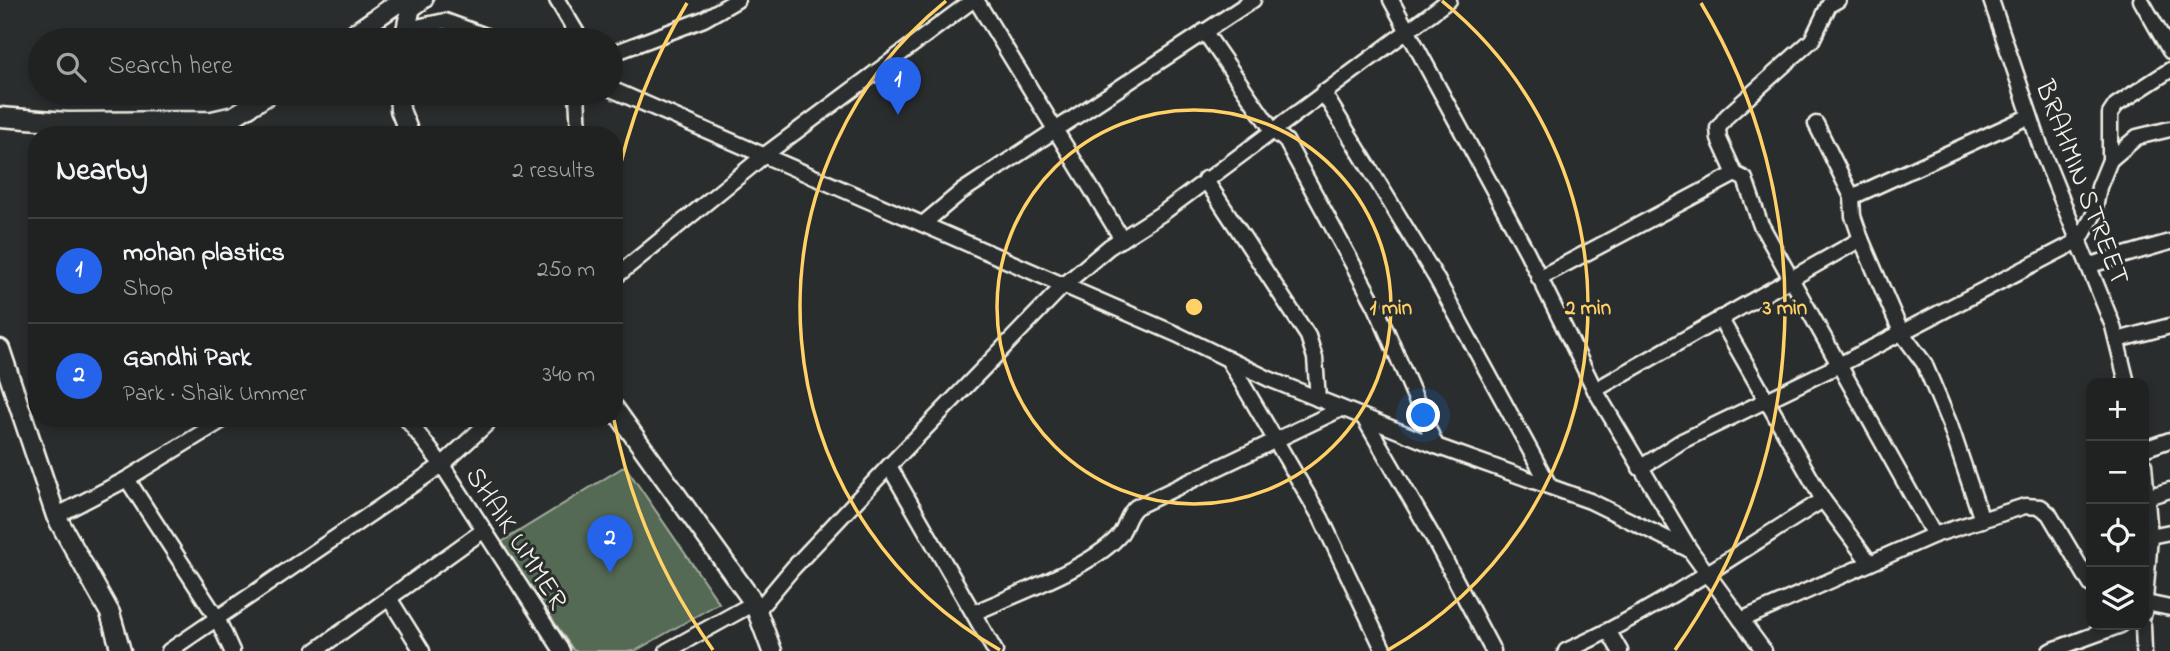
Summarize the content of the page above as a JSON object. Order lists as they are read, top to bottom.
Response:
{
  "streets": {
    "street": ["BRAHMIN STREET", "SHAIK UMMER"]
  },
  "page": {
    "search": "Search here",
    "pins": ["1", "2"],
    "heading": ["Nearby", "2 results"],
    "list": [
      {
        "mark": "1",
        "name": "mohan plastics",
        "note": "Shop",
        "value": "250 m"
      },
      {
        "mark": "2",
        "name": "Gandhi Park",
        "note": "Park · Shaik Ummer",
        "value": "340 m"
      }
    ],
    "map_buttons": ["+", "−"]
  },
  "rings": ["1 min", "2 min", "3 min"]
}
